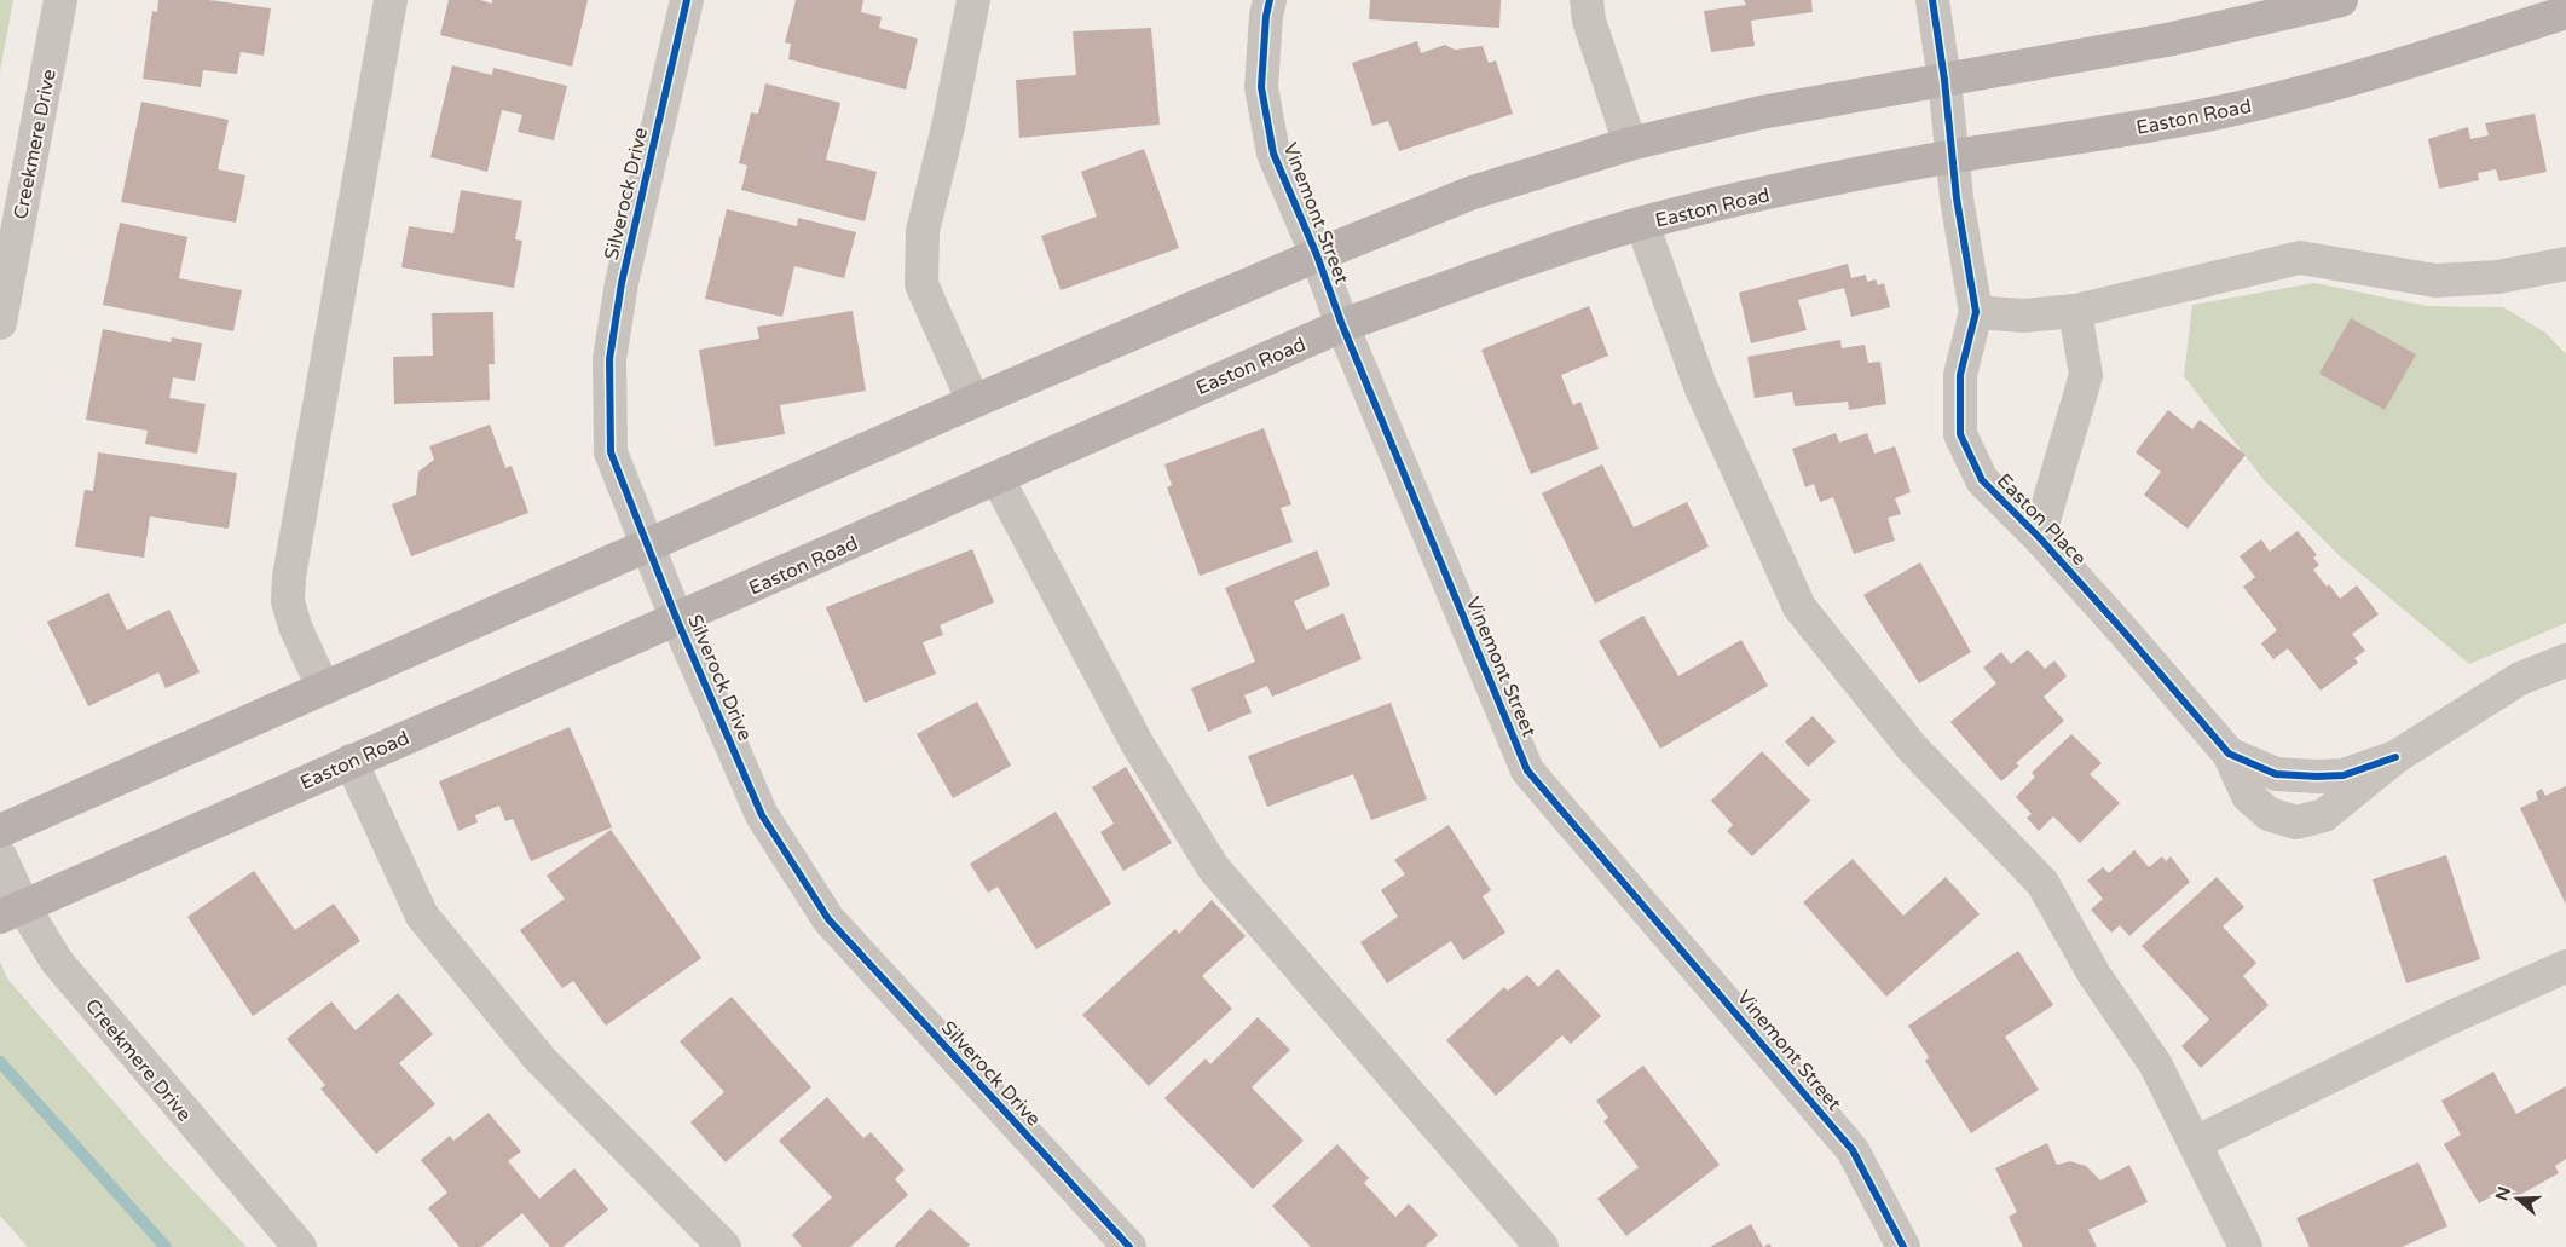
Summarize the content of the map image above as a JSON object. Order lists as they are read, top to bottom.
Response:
{
  "streets": {
    "main road": ["Easton Road"],
    "street": [
      "Creekmere Drive",
      "Silverock Drive",
      "Vinemont Street",
      "Easton Place"
    ]
  },
  "crossings": [
    ["Easton Road", "Creekmere Drive"],
    ["Easton Road", "Silverock Drive"],
    ["Easton Road", "Vinemont Street"],
    ["Easton Road", "Easton Place"]
  ],
  "north": "left"
}
